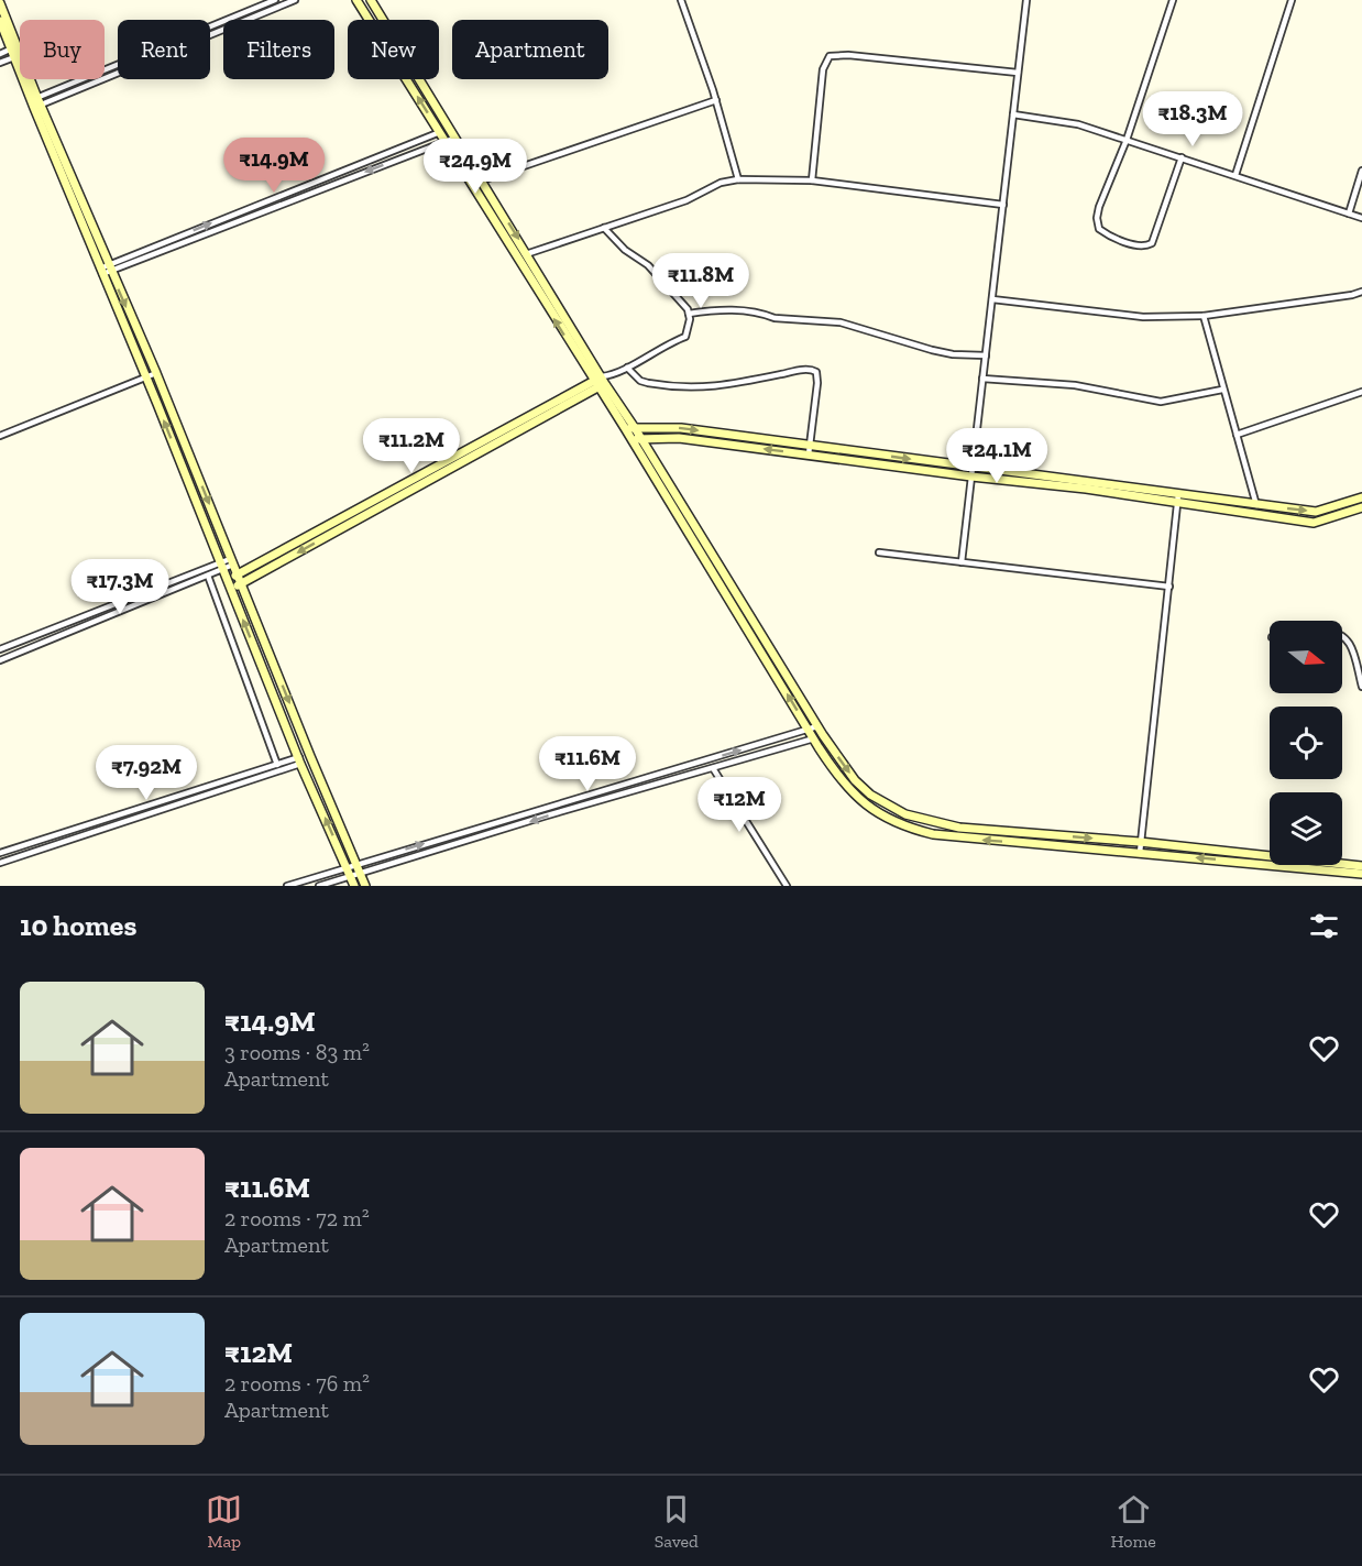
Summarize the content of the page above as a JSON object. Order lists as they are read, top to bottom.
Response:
{
  "north": "right",
  "page": {
    "chip": [
      "Buy",
      "Rent",
      "Filters",
      "New",
      "Apartment"
    ],
    "price": [
      "₹18.3M",
      "₹14.9M",
      "₹24.9M",
      "₹11.8M",
      "₹11.2M",
      "₹24.1M",
      "₹17.3M",
      "₹11.6M",
      "₹7.92M",
      "₹12M"
    ],
    "heading": "10 homes",
    "list": [
      {
        "name": "₹14.9M",
        "note": "3 rooms · 83 m² · Apartment"
      },
      {
        "name": "₹11.6M",
        "note": "2 rooms · 72 m² · Apartment"
      },
      {
        "name": "₹12M",
        "note": "2 rooms · 76 m² · Apartment"
      }
    ],
    "tabs": ["Map", "Saved", "Home"]
  }
}
